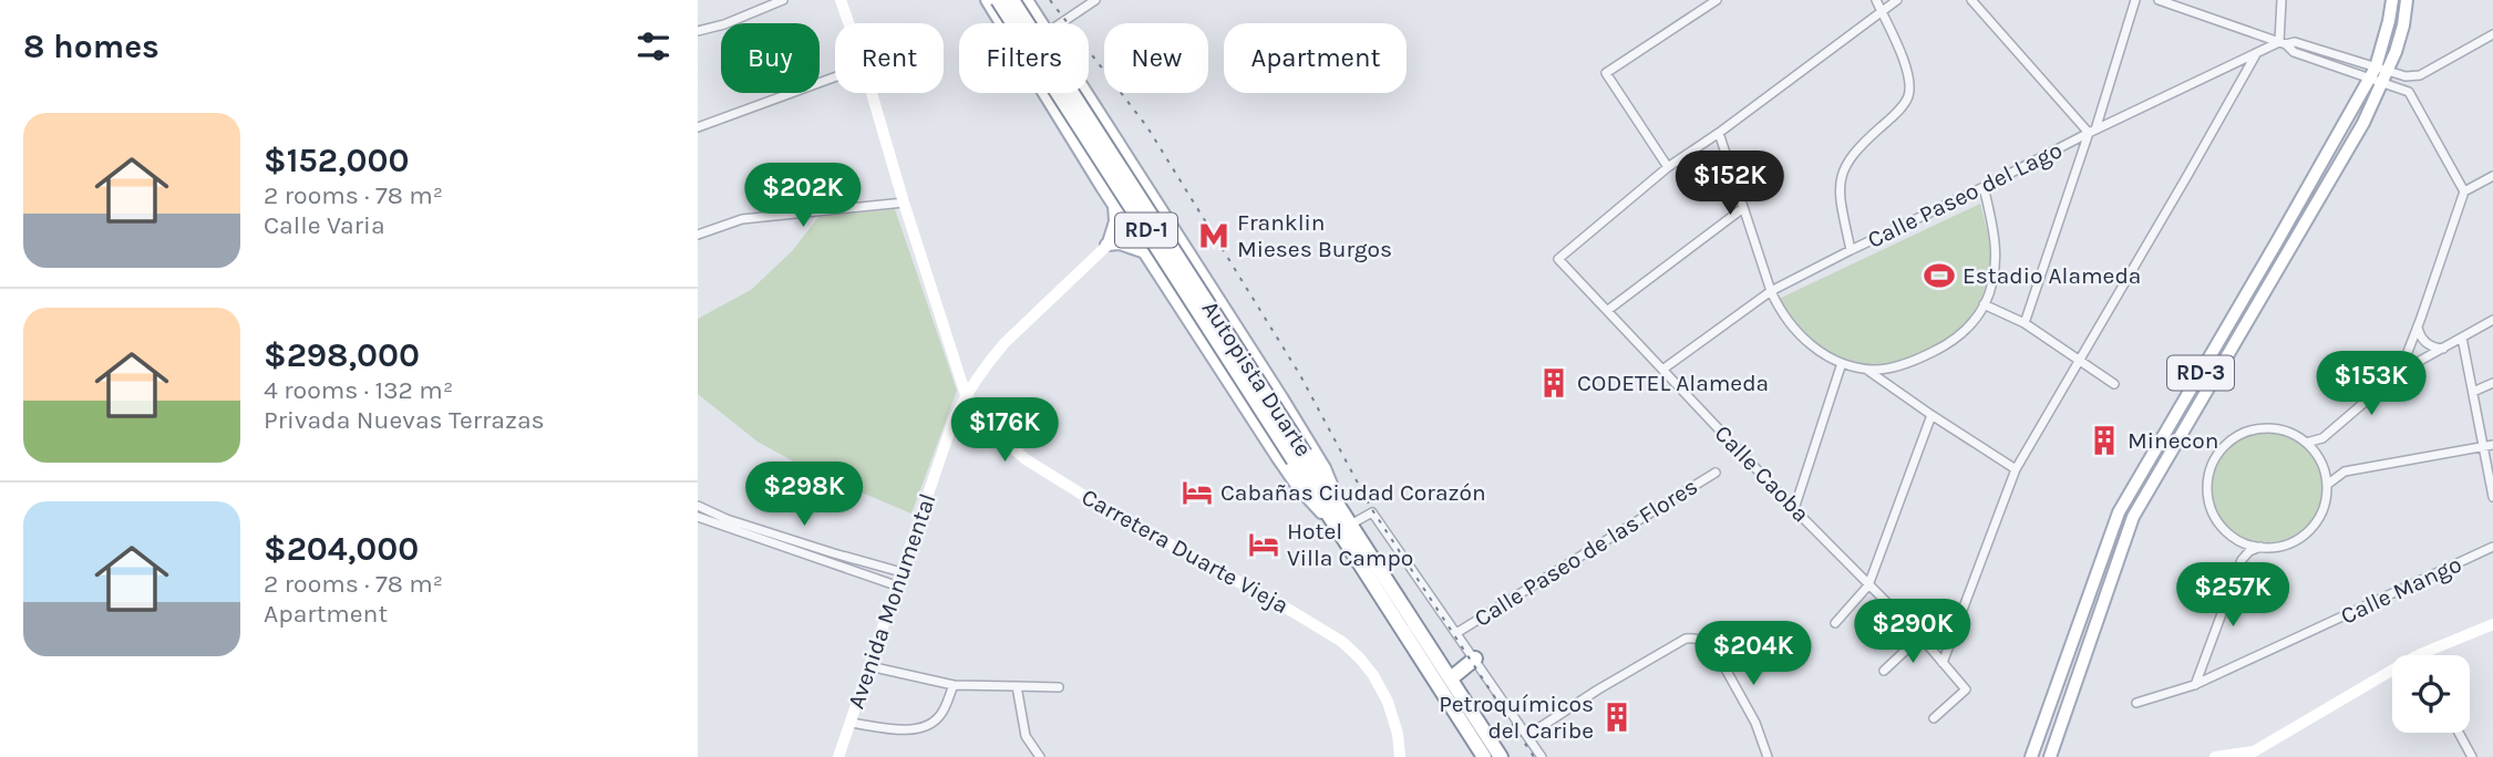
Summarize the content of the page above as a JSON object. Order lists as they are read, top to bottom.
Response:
{
  "streets": {
    "highway": ["RD-1", "Autopista Duarte"],
    "main road": ["RD-3", "Carretera Duarte Vieja", "Avenida Monumental"],
    "street": [
      "Calle Paseo del Lago",
      "Calle Caoba",
      "Calle Paseo de las Flores",
      "Calle Mango"
    ]
  },
  "crossings": [
    ["Calle Paseo del Lago", "Calle Caoba"],
    ["Autopista Duarte", "Avenida Monumental"],
    ["Carretera Duarte Vieja", "Avenida Monumental"]
  ],
  "places": {
    "metro station": ["Franklin Mieses Burgos"],
    "sports": ["Estadio Alameda"],
    "building": ["CODETEL Alameda", "Minecon", "Petroquímicos del Caribe"],
    "hotel": ["Cabañas Ciudad Corazón", "Hotel Villa Campo"]
  },
  "page": {
    "heading": "8 homes",
    "chip": [
      "Buy",
      "Rent",
      "Filters",
      "New",
      "Apartment"
    ],
    "list": [
      {
        "name": "$152,000",
        "note": "2 rooms · 78 m² · Calle Varia"
      },
      {
        "name": "$298,000",
        "note": "4 rooms · 132 m² · Privada Nuevas Terrazas"
      },
      {
        "name": "$204,000",
        "note": "2 rooms · 78 m² · Apartment"
      }
    ],
    "price": [
      "$152K",
      "$202K",
      "$153K",
      "$176K",
      "$298K",
      "$257K",
      "$290K",
      "$204K"
    ]
  }
}
